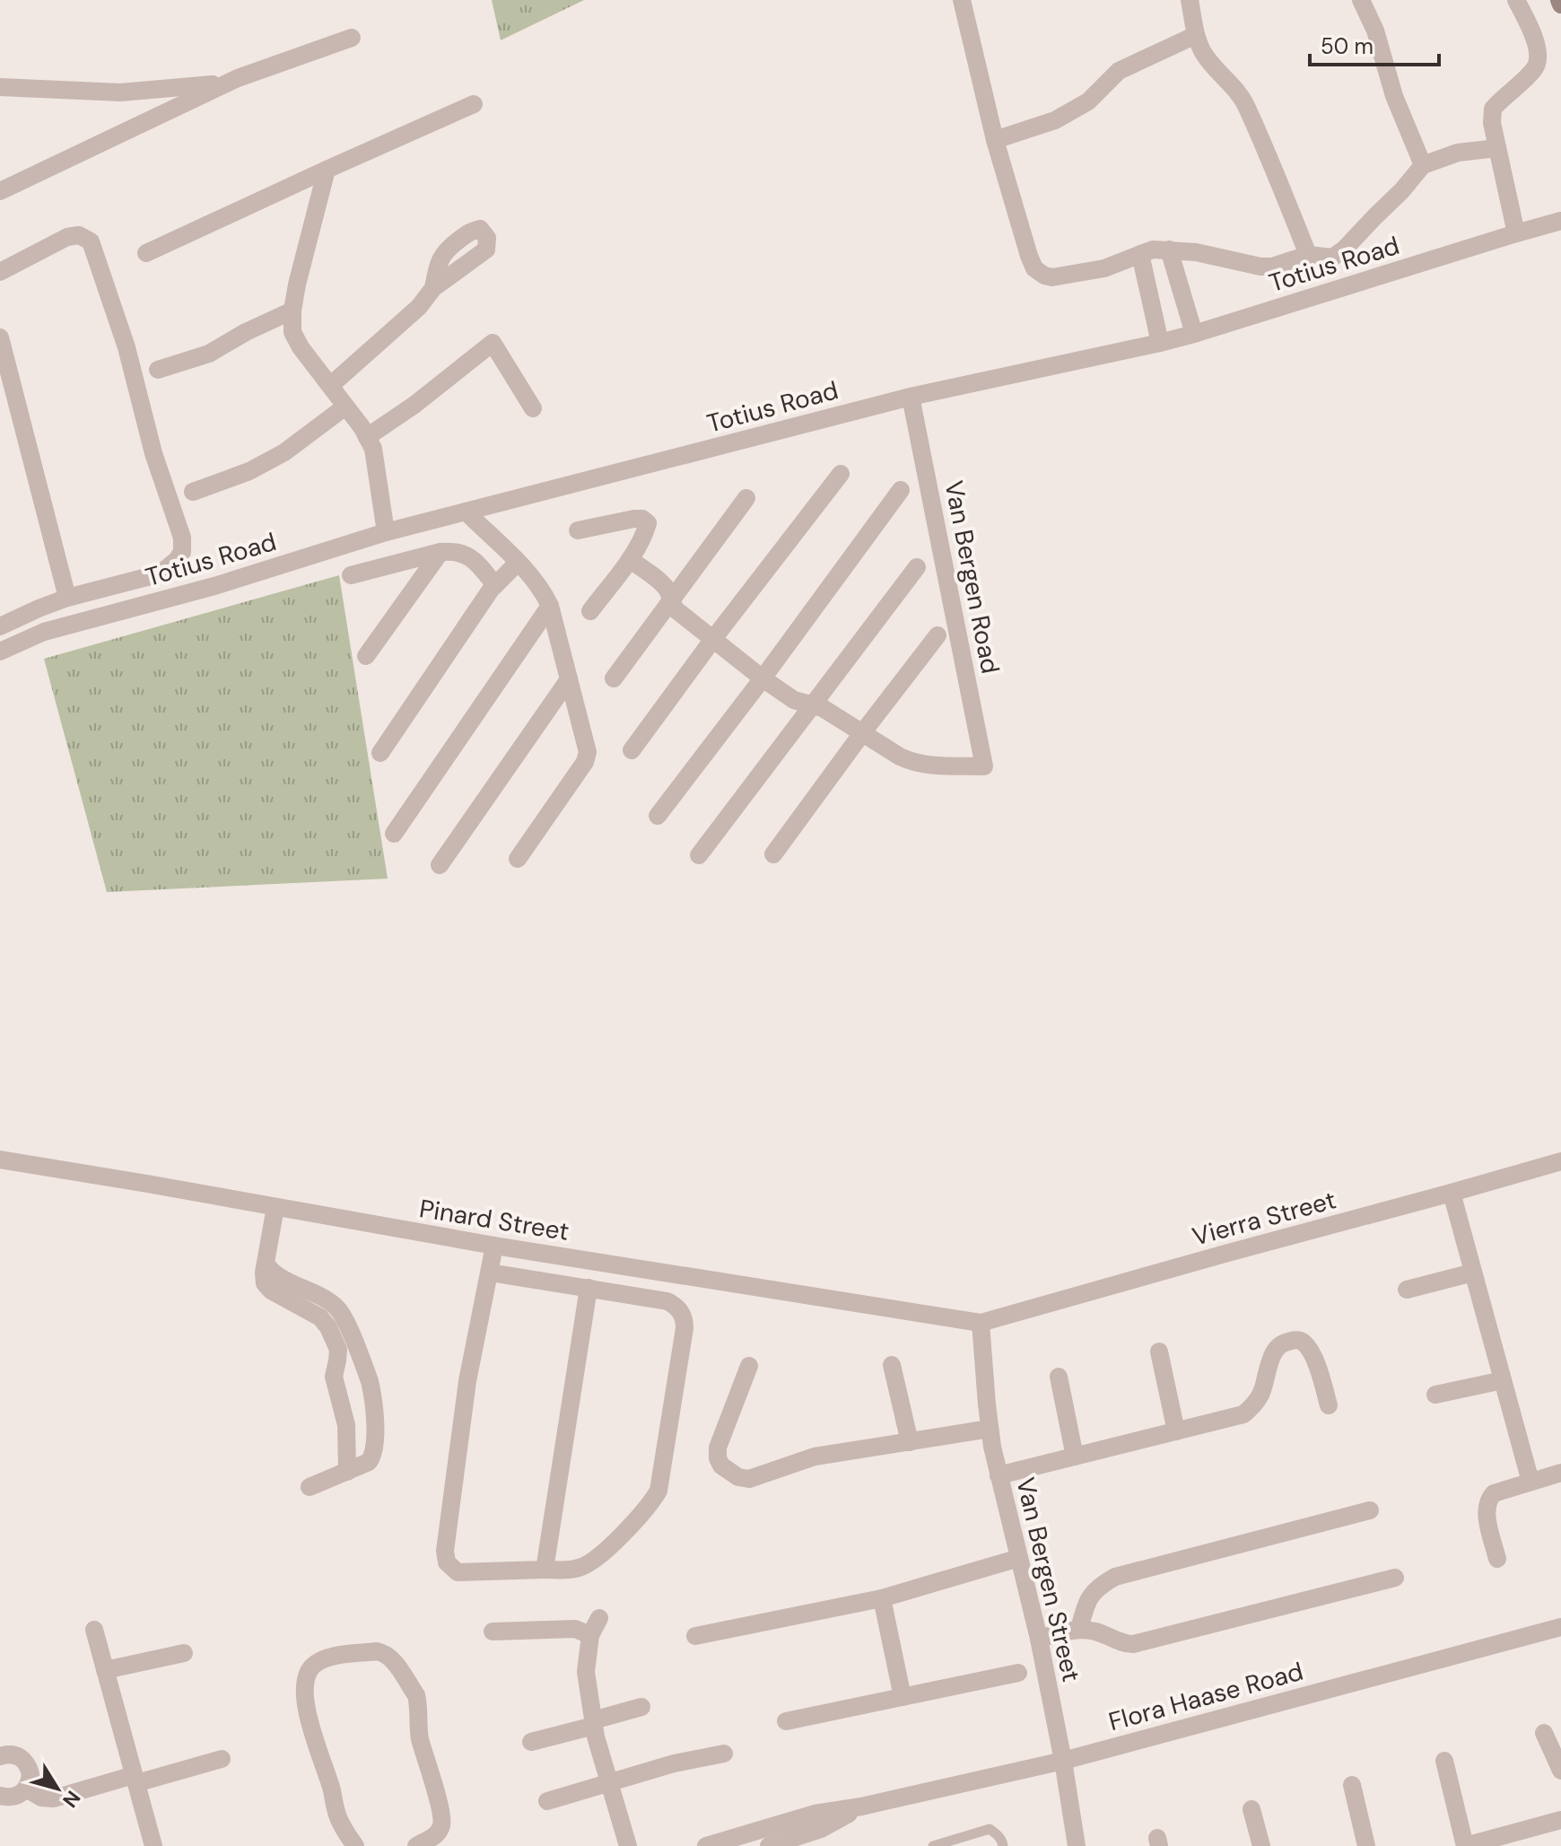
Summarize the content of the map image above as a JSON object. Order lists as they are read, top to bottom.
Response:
{
  "streets": {
    "street": [
      "Totius Road",
      "Van Bergen Road",
      "Vierra Street",
      "Pinard Street",
      "Van Bergen Street",
      "Flora Haase Road"
    ]
  },
  "crossings": [
    ["Totius Road", "Van Bergen Road"],
    ["Vierra Street", "Pinard Street"],
    ["Vierra Street", "Van Bergen Street"],
    ["Pinard Street", "Van Bergen Street"],
    ["Van Bergen Street", "Flora Haase Road"]
  ],
  "scale_bar": "50 m",
  "north": "bottom right"
}
